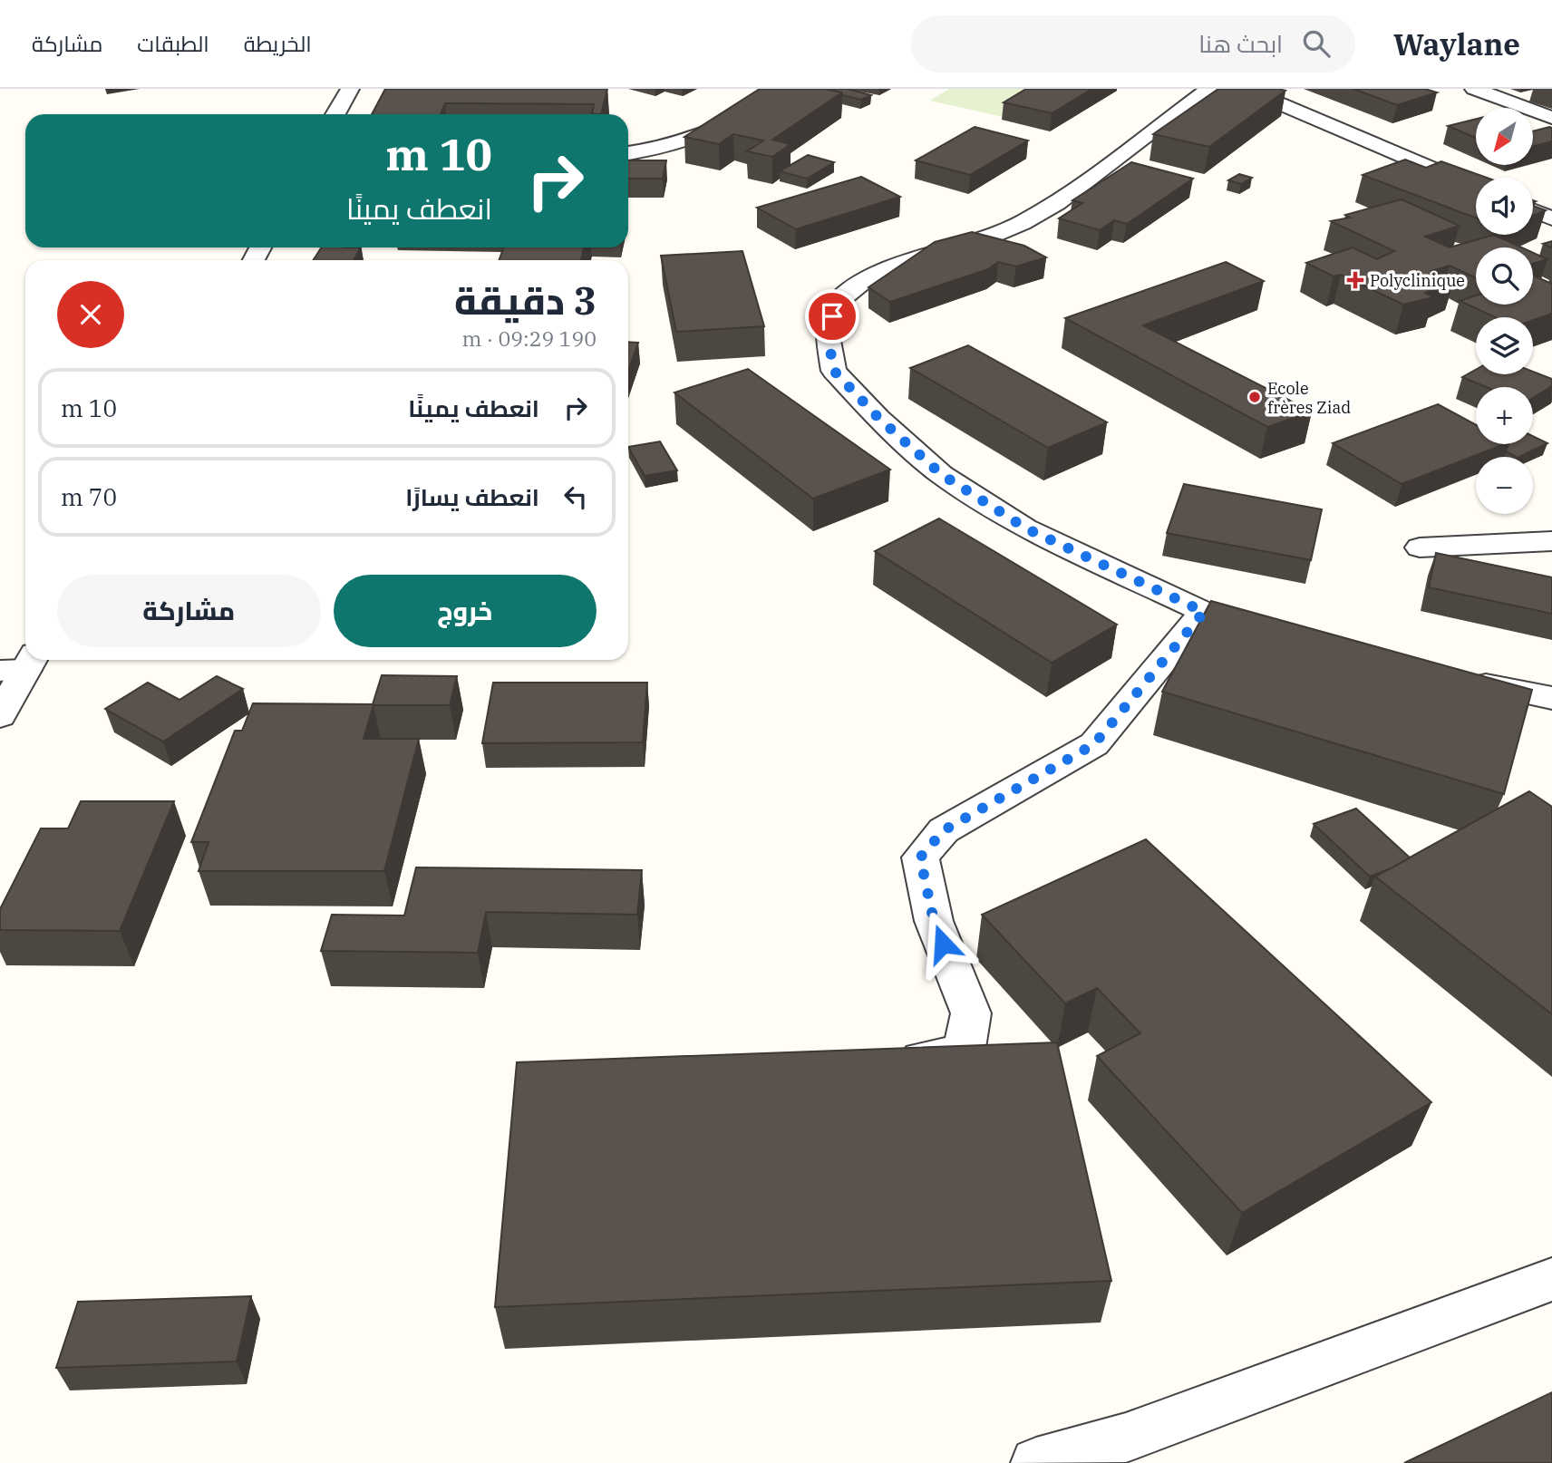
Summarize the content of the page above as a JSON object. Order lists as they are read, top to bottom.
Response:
{
  "places": {
    "health": ["Polyclinique"],
    "other": ["Ecole frères Ziad"]
  },
  "north": "bottom left",
  "page": {
    "header": "Waylane",
    "search": "ابحث هنا",
    "nav": ["الخريطة", "الطبقات", "مشاركة"],
    "map_buttons": ["+", "−"],
    "turn": ["10 m", "انعطف يمينًا"],
    "heading": ["3 دقيقة", "190 m · 09:29"],
    "list": [
      {
        "name": "انعطف يمينًا",
        "value": "10 m"
      },
      {
        "name": "انعطف يسارًا",
        "value": "70 m"
      }
    ],
    "buttons": ["خروج", "مشاركة"]
  }
}
